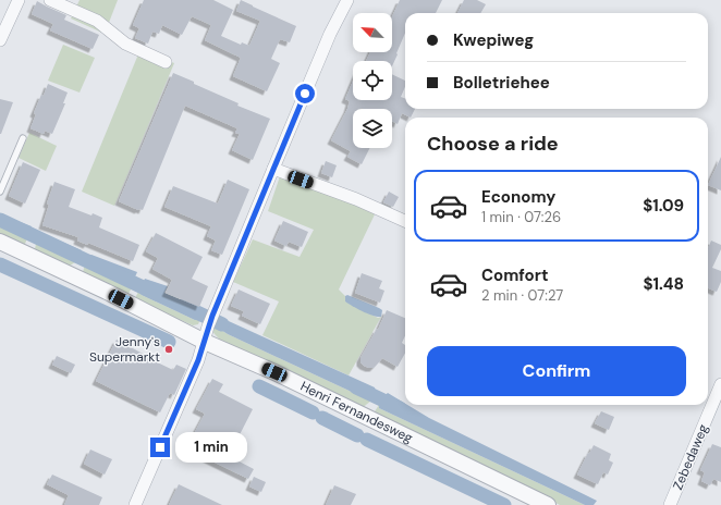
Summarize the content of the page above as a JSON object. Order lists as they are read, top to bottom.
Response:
{
  "streets": {
    "street": ["Henri Fernandesweg", "Zebedaweg"]
  },
  "places": ["Jenny's Supermarkt"],
  "north": "top left",
  "page": {
    "banner": ["Kwepiweg", "Bolletriehee"],
    "heading": "Choose a ride",
    "list": [
      {
        "name": "Economy",
        "note": "1 min · 07:26",
        "value": "$1.09"
      },
      {
        "name": "Comfort",
        "note": "2 min · 07:27",
        "value": "$1.48"
      }
    ],
    "buttons": "Confirm",
    "bubble": "1 min"
  }
}
